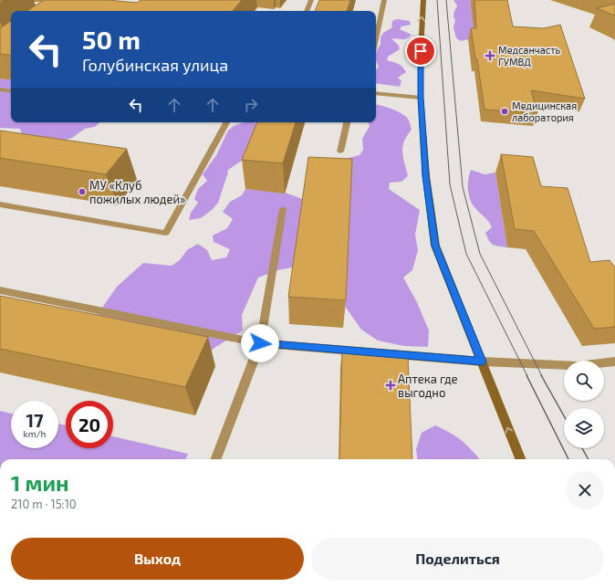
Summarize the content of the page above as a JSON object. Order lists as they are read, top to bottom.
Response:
{
  "places": {
    "health": ["Медсанчасть ГУМВД", "Аптека где выгодно"],
    "other": ["Медицинская лаборатория", "МУ «Клуб пожилых людей»"]
  },
  "page": {
    "turn": ["50 m", "Голубинская улица"],
    "speed": "17 km/h",
    "limit": "20",
    "heading": ["1 мин", "210 m · 15:10"],
    "buttons": ["Выход", "Поделиться"]
  }
}
